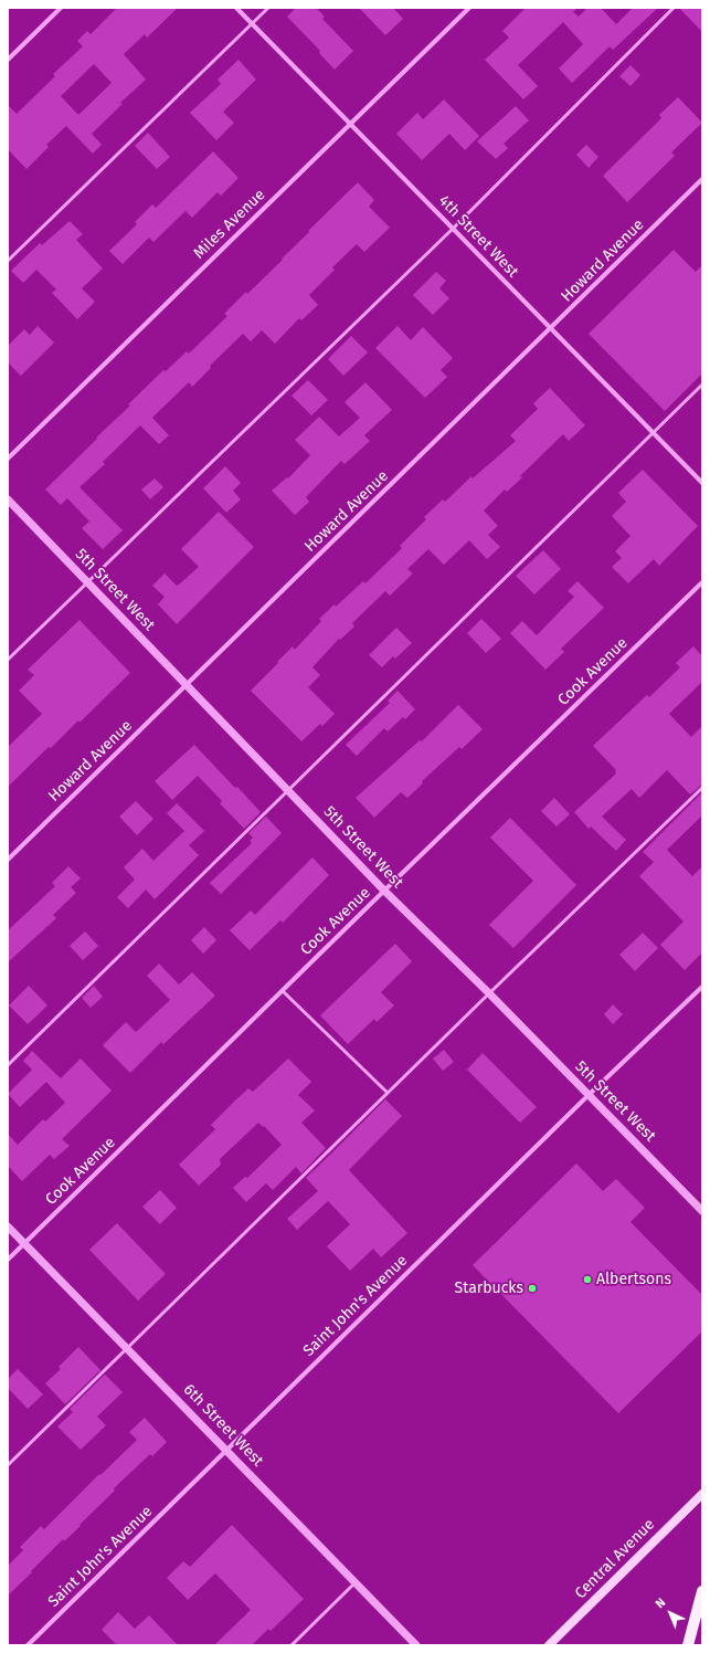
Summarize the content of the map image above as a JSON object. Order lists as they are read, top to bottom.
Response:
{
  "streets": {
    "main road": ["Central Avenue"],
    "street": [
      "Miles Avenue",
      "4th Street West",
      "Howard Avenue",
      "5th Street West",
      "Cook Avenue",
      "Saint John's Avenue",
      "6th Street West"
    ]
  },
  "crossings": [
    ["Miles Avenue", "4th Street West"],
    ["4th Street West", "Howard Avenue"],
    ["Howard Avenue", "5th Street West"],
    ["5th Street West", "Cook Avenue"],
    ["5th Street West", "Saint John's Avenue"],
    ["Cook Avenue", "6th Street West"],
    ["Saint John's Avenue", "6th Street West"]
  ],
  "places": ["Albertsons", "Starbucks"],
  "north": "top left"
}
